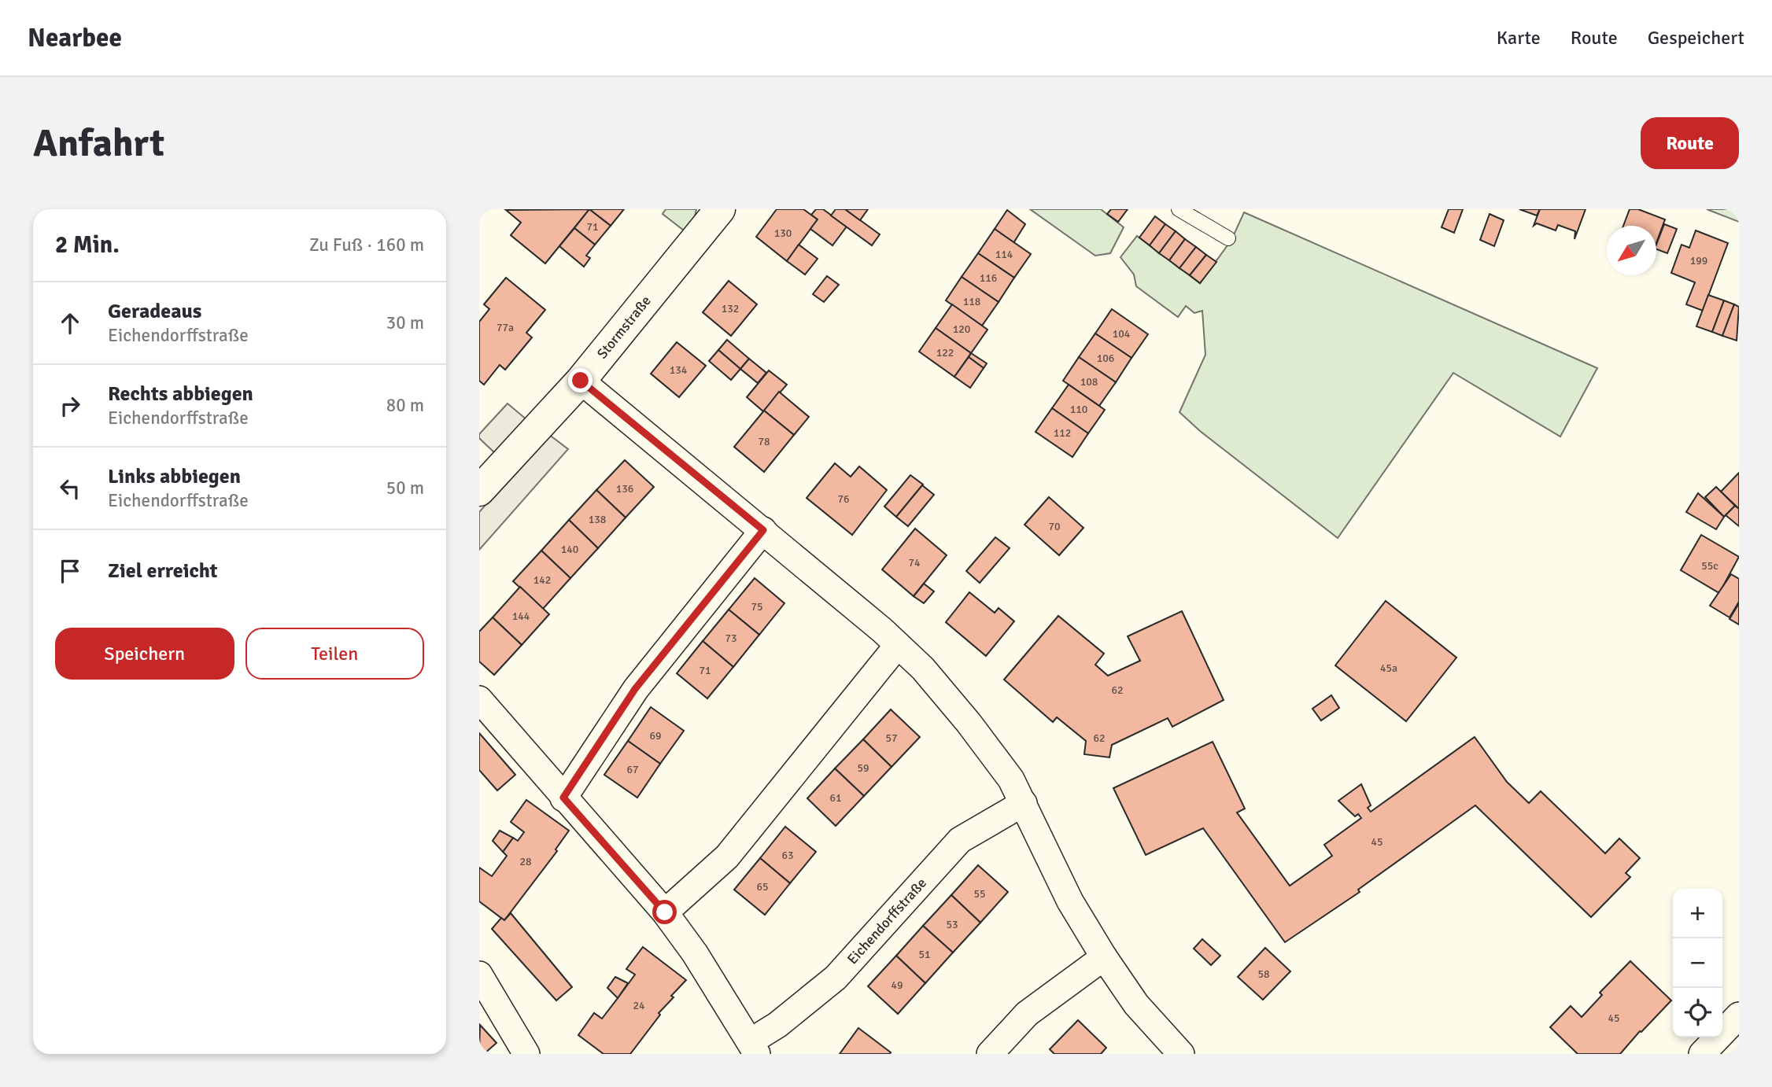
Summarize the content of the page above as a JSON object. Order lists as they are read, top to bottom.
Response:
{
  "streets": {
    "street": ["Stormstraße", "Eichendorffstraße"]
  },
  "house_numbers": [
    "71",
    "130",
    "114",
    "199",
    "116",
    "118",
    "132",
    "77a",
    "120",
    "104",
    "122",
    "106",
    "134",
    "108",
    "110",
    "112",
    "78",
    "136",
    "76",
    "138",
    "70",
    "140",
    "74",
    "55c",
    "142",
    "75",
    "144",
    "73",
    "45a",
    "71",
    "62",
    "69",
    "57",
    "62",
    "59",
    "67",
    "61",
    "45",
    "63",
    "28",
    "65",
    "55",
    "53",
    "51",
    "58",
    "49",
    "24",
    "45"
  ],
  "north": "bottom left",
  "page": {
    "header": "Nearbee",
    "nav": ["Karte", "Route", "Gespeichert"],
    "buttons": [
      "Route",
      ["Speichern", "Teilen"]
    ],
    "title": "Anfahrt",
    "heading": ["2 Min.", "Zu Fuß · 160 m"],
    "list": [
      ["Geradeaus", "Eichendorffstraße", "30 m"],
      ["Rechts abbiegen", "Eichendorffstraße", "80 m"],
      ["Links abbiegen", "Eichendorffstraße", "50 m"],
      "Ziel erreicht"
    ],
    "map_buttons": ["+", "−"]
  }
}
